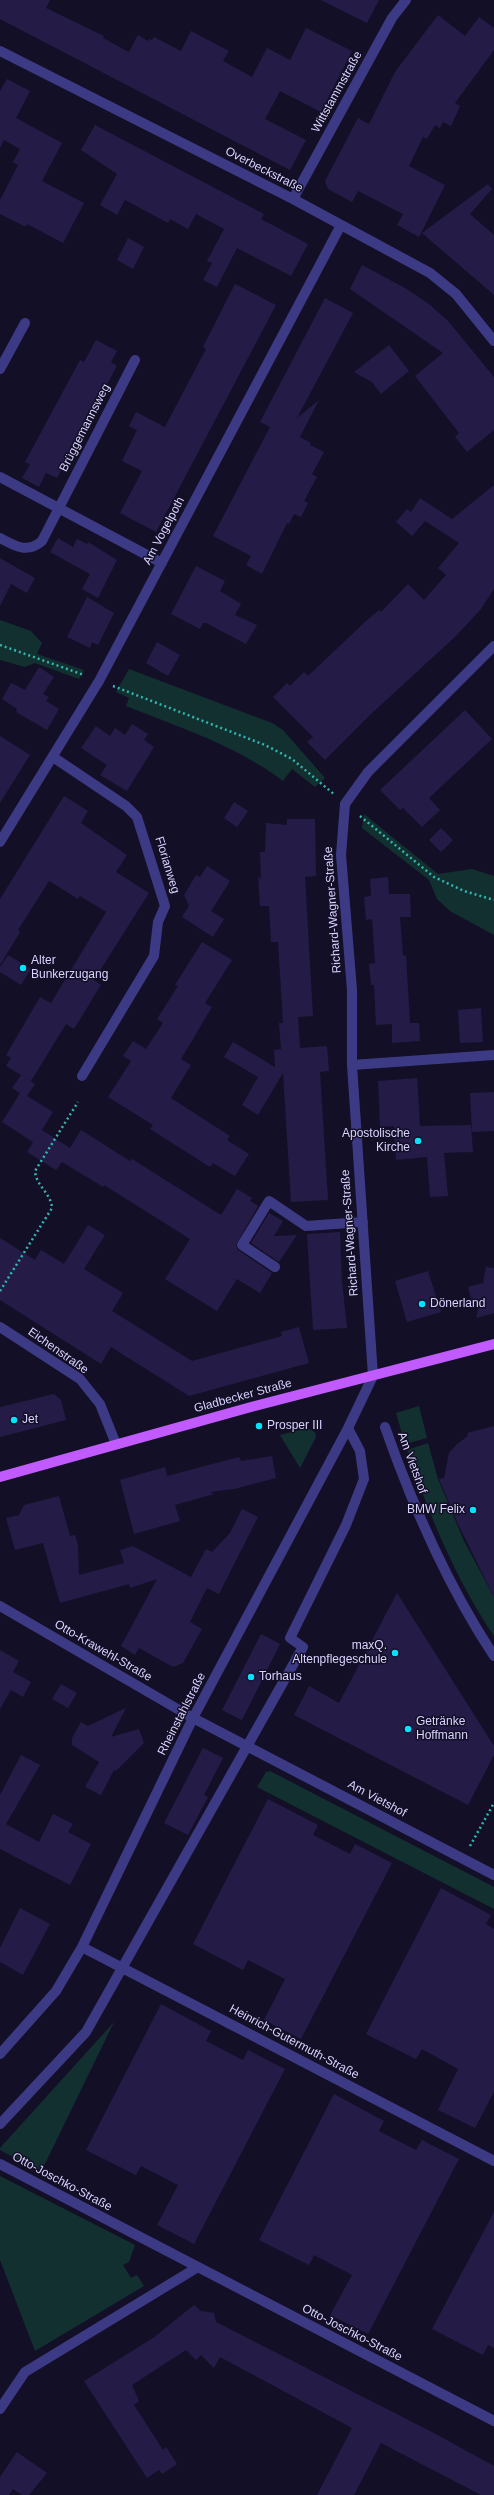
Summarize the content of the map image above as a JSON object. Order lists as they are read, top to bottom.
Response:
{
  "streets": {
    "main road": ["Gladbecker Straße"],
    "street": [
      "Wittstammstraße",
      "Overbeckstraße",
      "Brüggemannsweg",
      "Am Vogelpoth",
      "Florianweg",
      "Richard-Wagner-Straße",
      "Eichenstraße",
      "Am Vietshof",
      "Otto-Krawehl-Straße",
      "Rheinstahlstraße",
      "Heinrich-Gutermuth-Straße",
      "Otto-Joschko-Straße"
    ]
  },
  "crossings": [
    ["Wittstammstraße", "Overbeckstraße"],
    ["Overbeckstraße", "Am Vogelpoth"],
    ["Am Vogelpoth", "Florianweg"],
    ["Richard-Wagner-Straße", "Gladbecker Straße"],
    ["Richard-Wagner-Straße", "Rheinstahlstraße"],
    ["Eichenstraße", "Gladbecker Straße"],
    ["Gladbecker Straße", "Rheinstahlstraße"],
    ["Am Vietshof", "Otto-Krawehl-Straße"],
    ["Am Vietshof", "Rheinstahlstraße"],
    ["Otto-Krawehl-Straße", "Rheinstahlstraße"],
    ["Rheinstahlstraße", "Heinrich-Gutermuth-Straße"]
  ],
  "places": [
    "Alter Bunkerzugang",
    "Apostolische Kirche",
    "Dönerland",
    "Jet",
    "Prosper III",
    "BMW Felix",
    "maxQ. Altenpflegeschule",
    "Torhaus",
    "Getränke Hoffmann"
  ]
}
